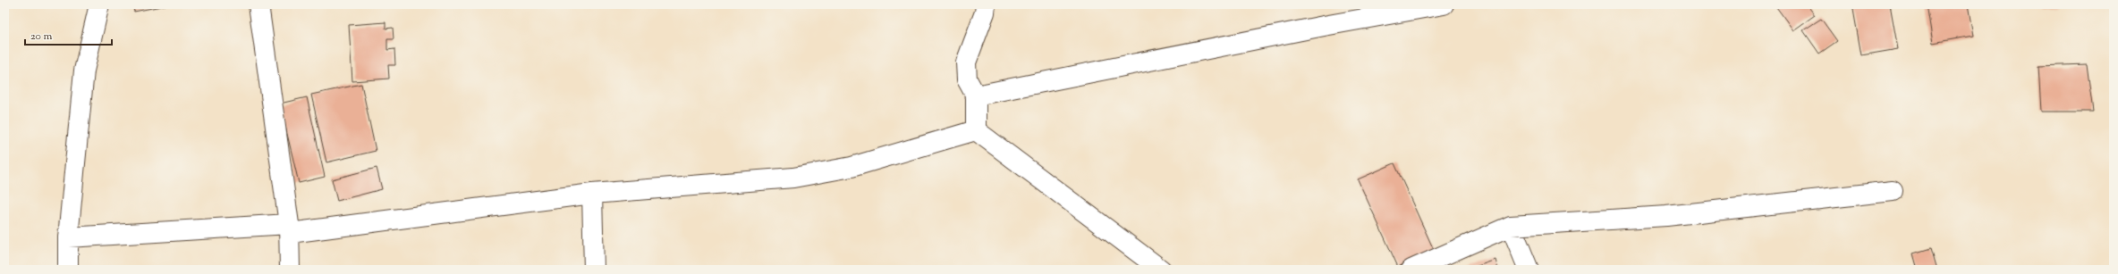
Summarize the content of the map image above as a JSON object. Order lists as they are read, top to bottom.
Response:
{
  "scale_bar": "20 m"
}
